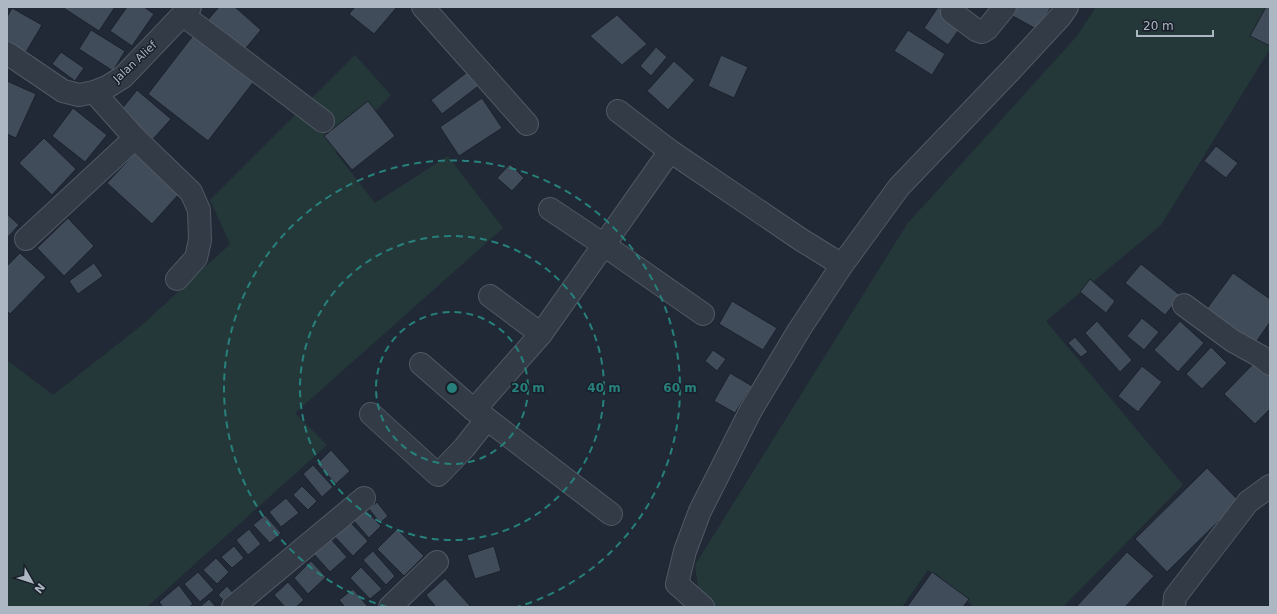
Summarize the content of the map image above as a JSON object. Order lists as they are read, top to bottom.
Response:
{
  "streets": {
    "street": ["Jalan Alief"]
  },
  "scale_bar": "20 m",
  "north": "bottom right",
  "rings": ["20 m", "40 m", "60 m"]
}
